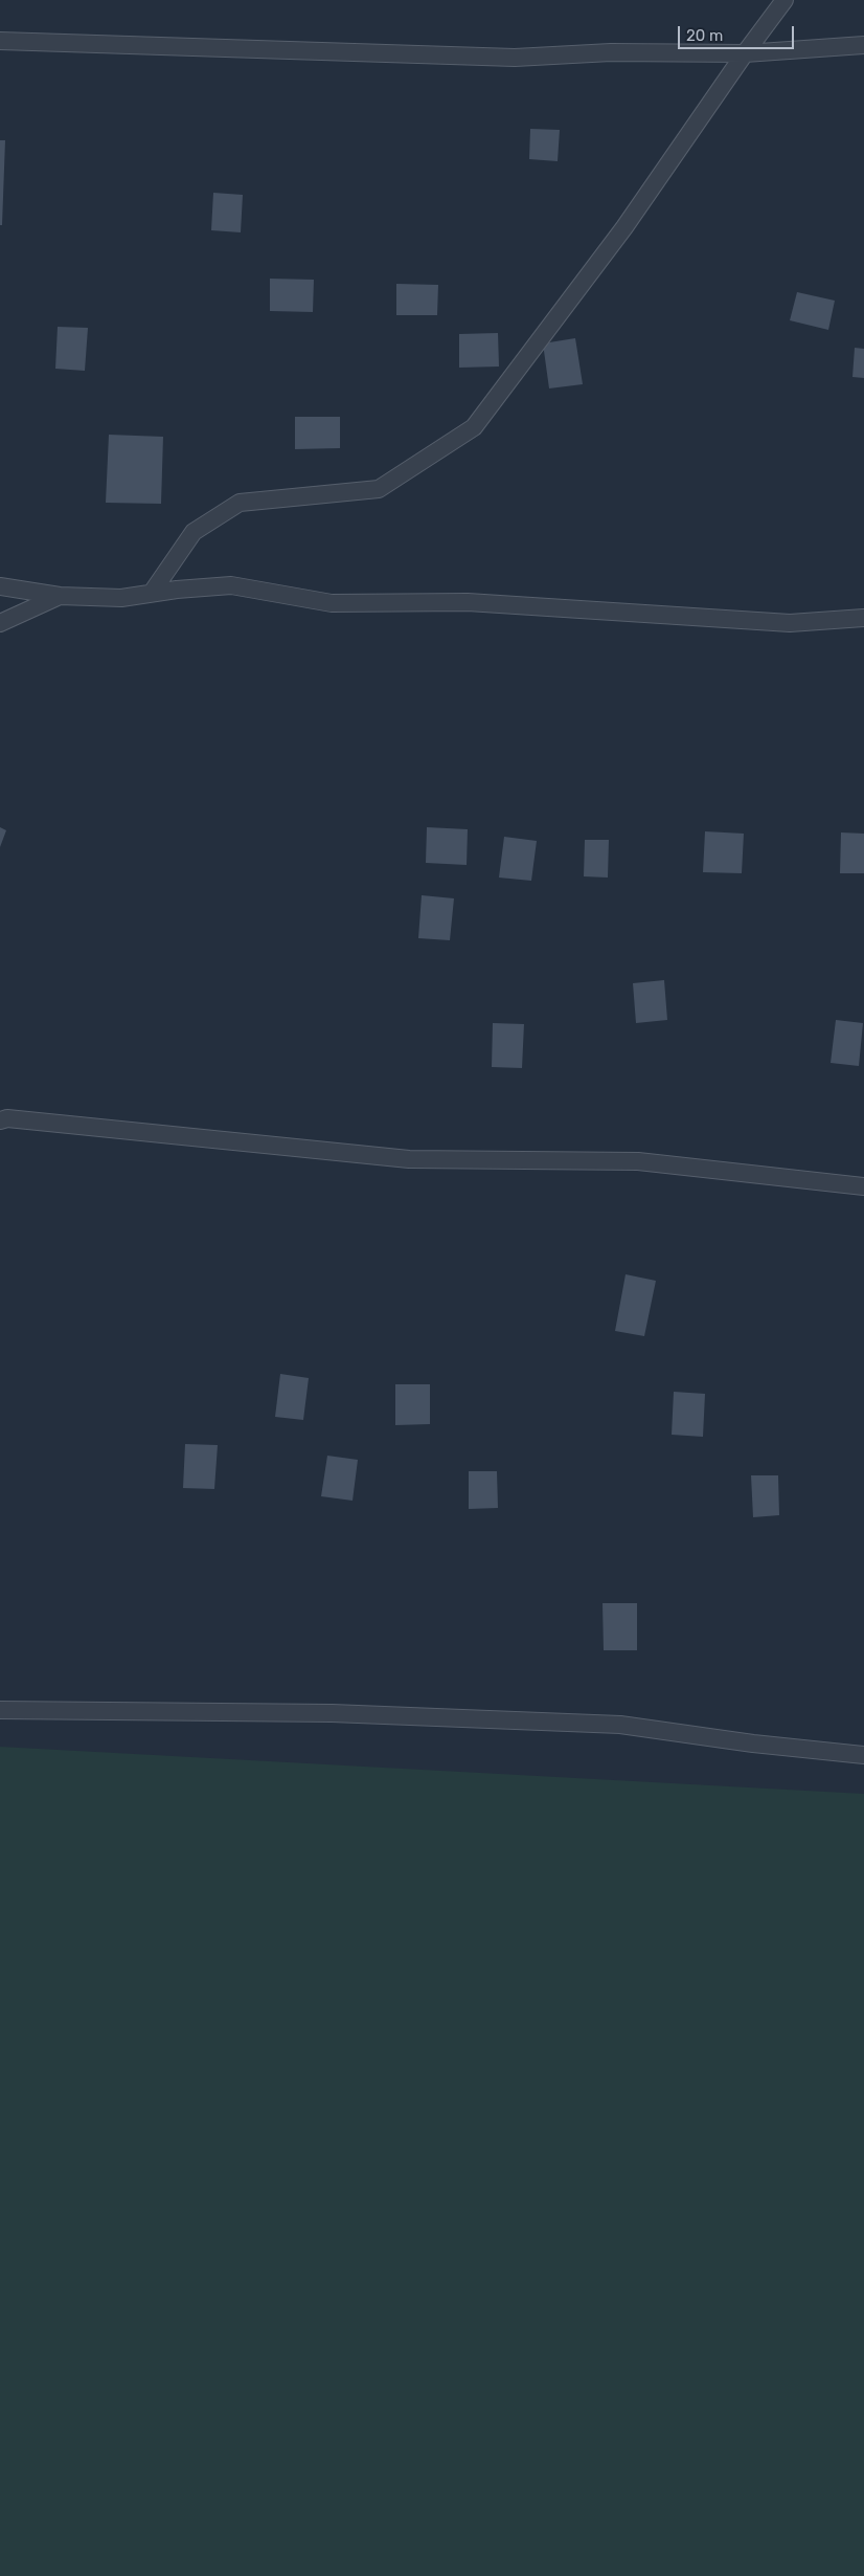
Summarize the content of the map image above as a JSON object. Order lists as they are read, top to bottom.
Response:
{
  "scale_bar": "20 m"
}
